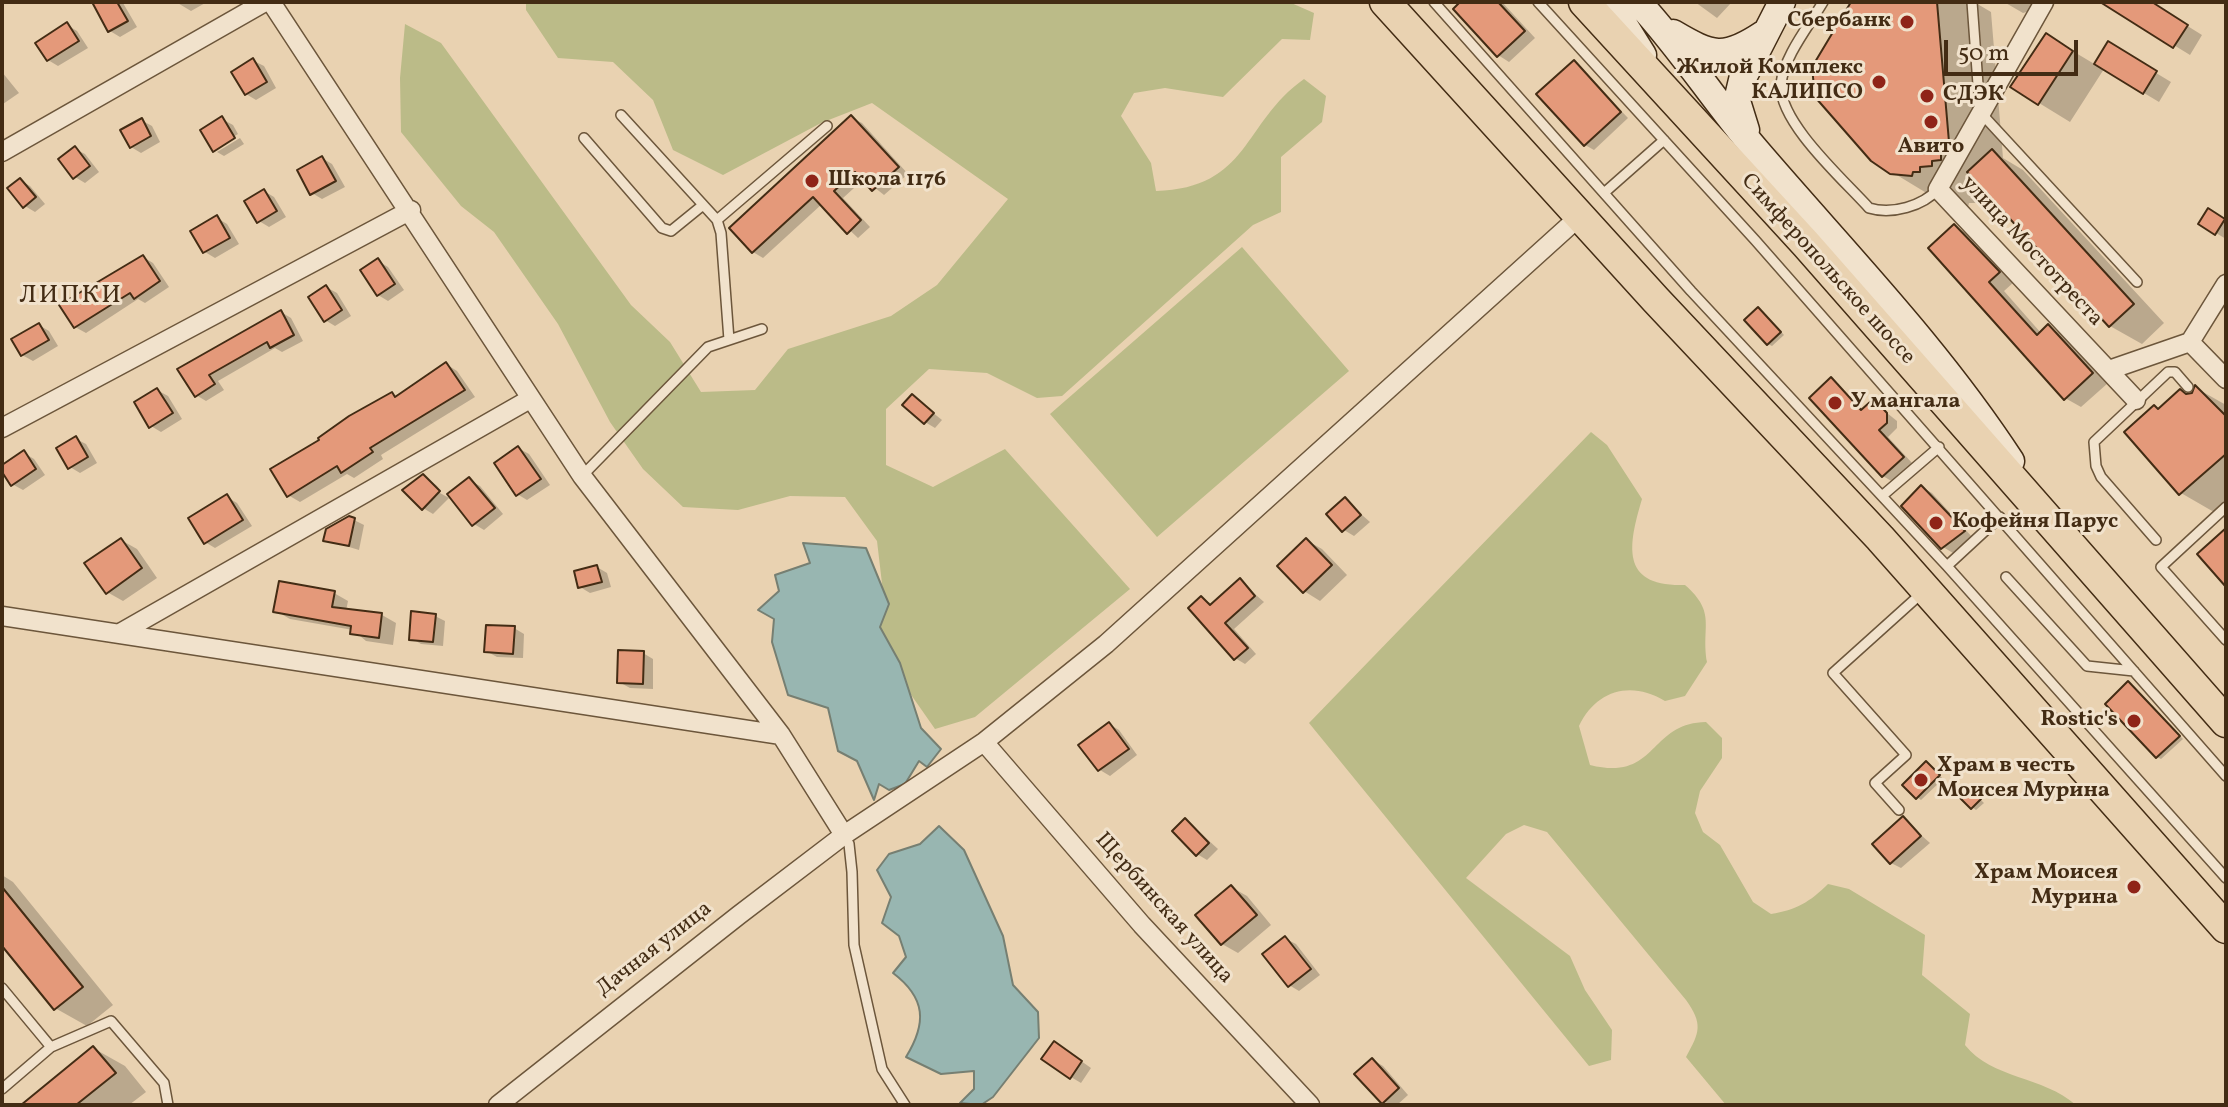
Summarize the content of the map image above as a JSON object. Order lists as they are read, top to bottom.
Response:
{
  "streets": {
    "main road": ["Симферопольское шоссе"],
    "street": ["улица Мостотреста", "Щербинская улица", "Дачная улица"]
  },
  "crossings": [
    ["Щербинская улица", "Дачная улица"]
  ],
  "districts": ["ЛИПКИ"],
  "places": [
    "Сбербанк",
    "Жилой Комплекс КАЛИПСО",
    "СДЭК",
    "Авито",
    "Школа 1176",
    "У мангала",
    "Кофейня Парус",
    "Rostic's",
    "Храм в честь Моисея Мурина",
    "Храм Моисея Мурина"
  ],
  "scale_bar": "50 m"
}
